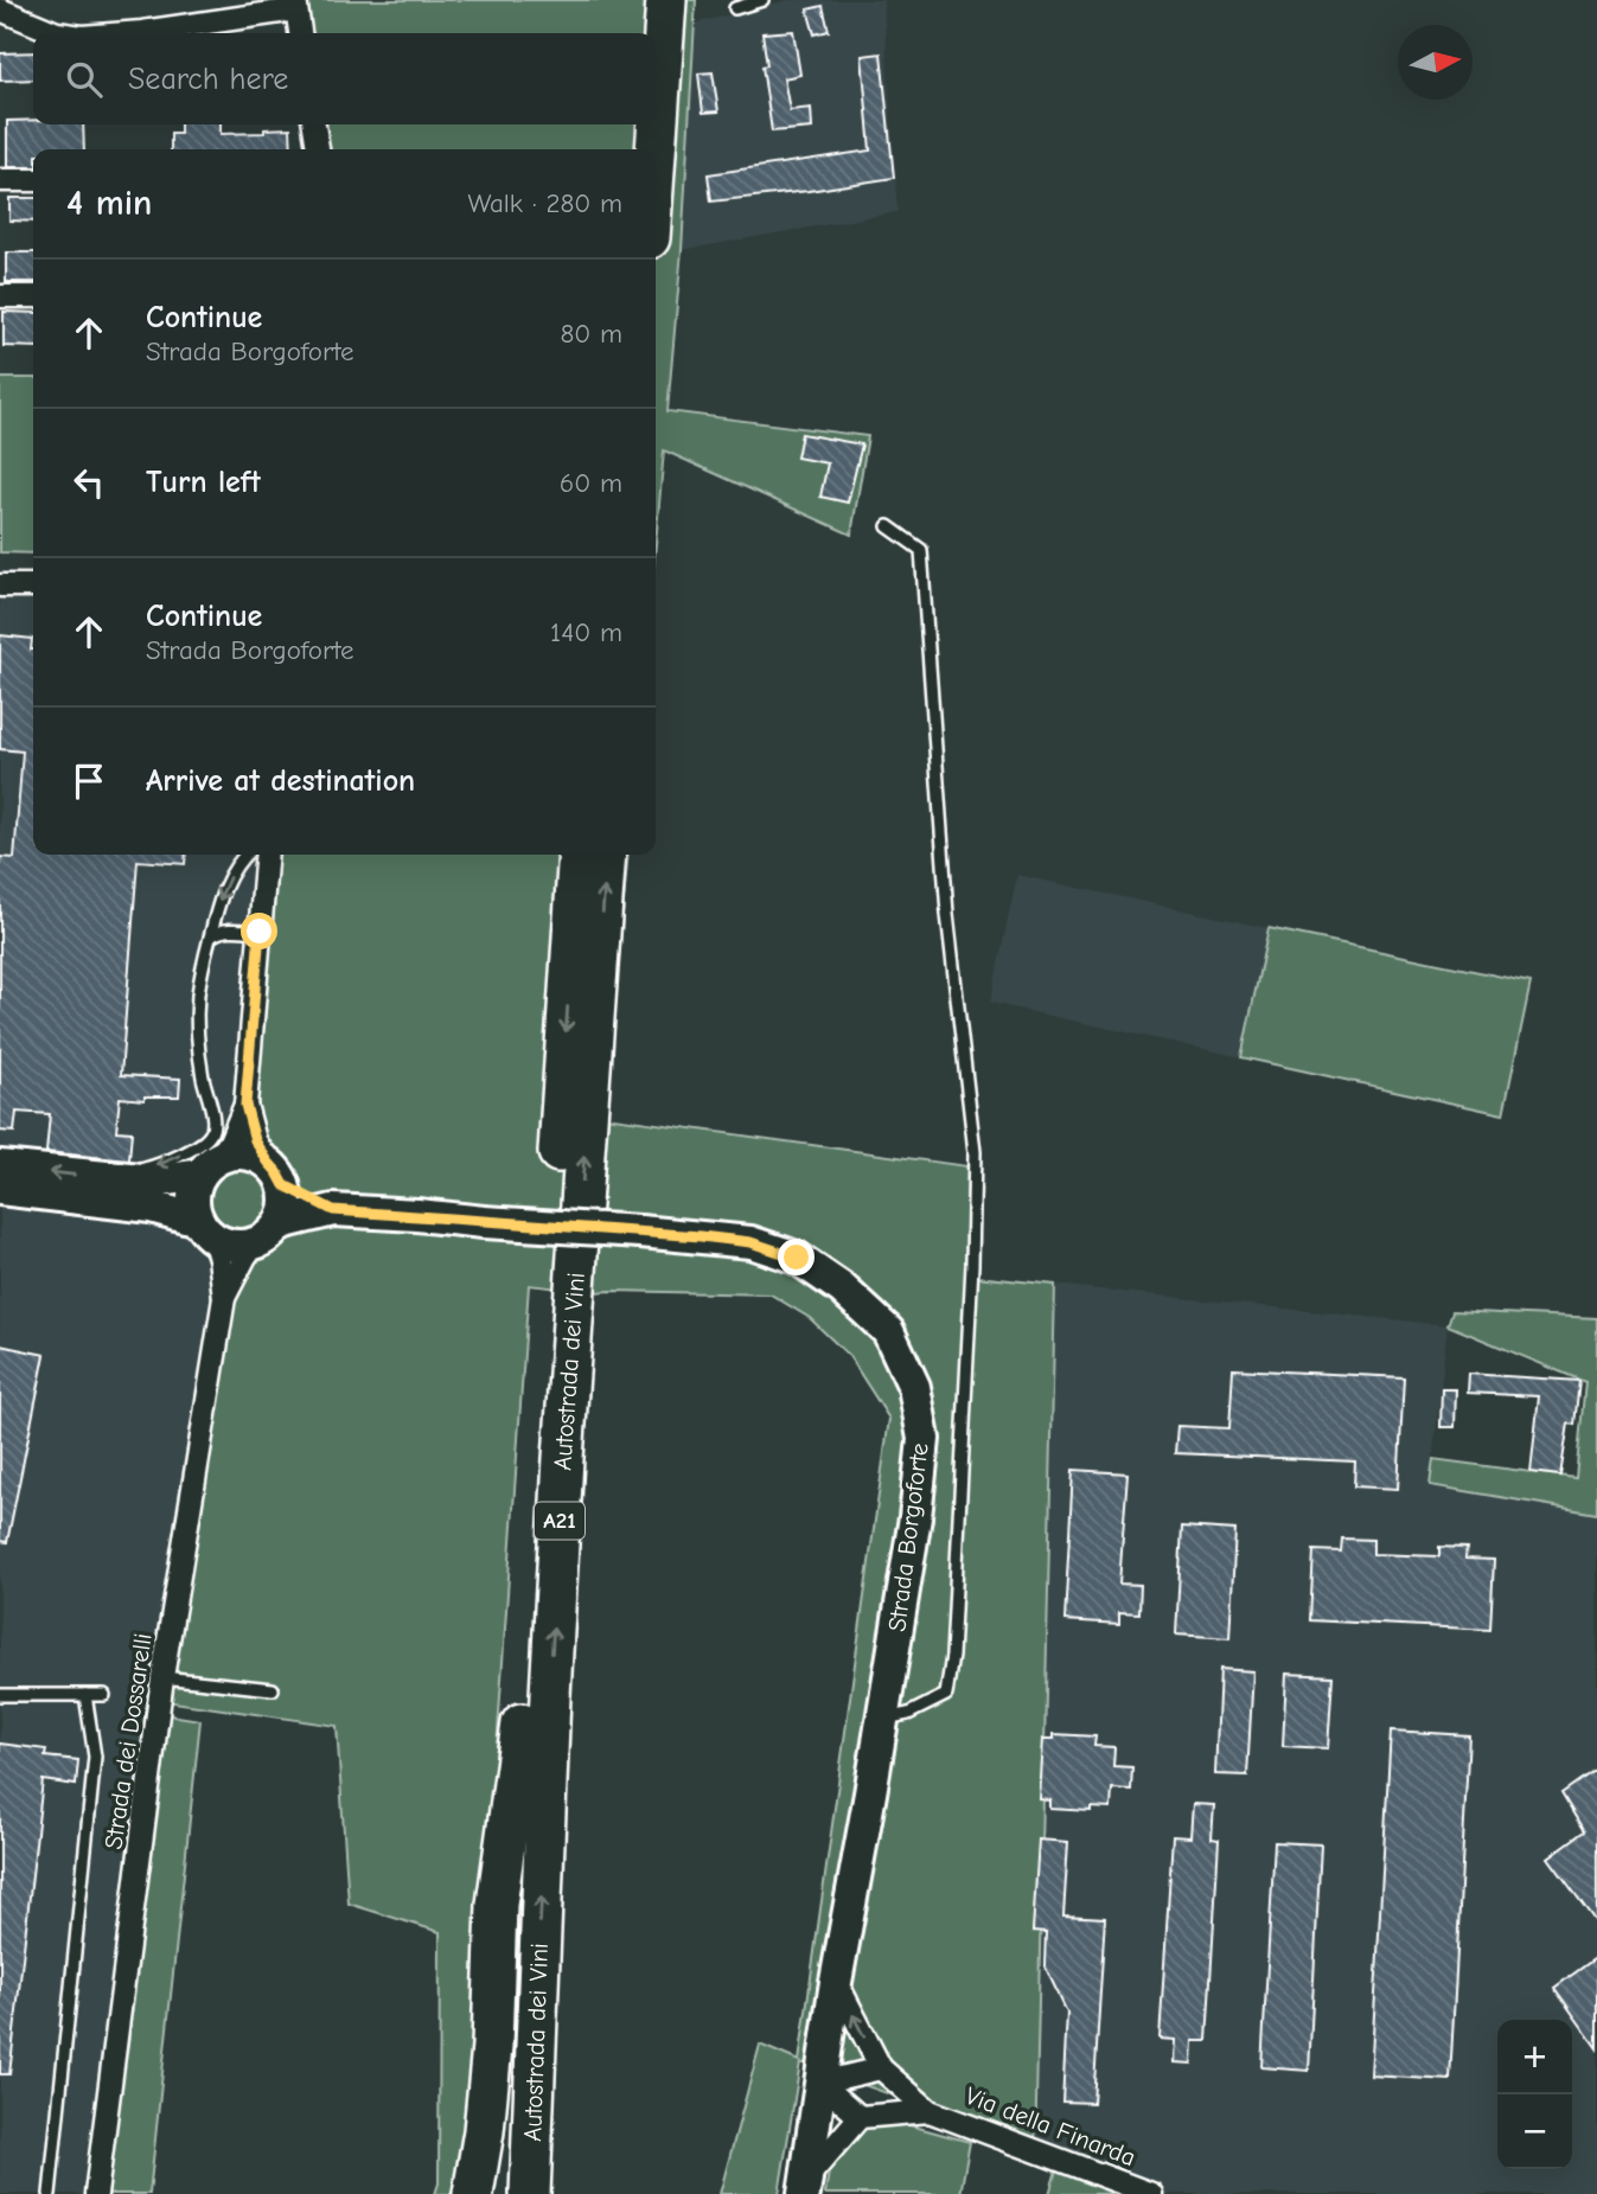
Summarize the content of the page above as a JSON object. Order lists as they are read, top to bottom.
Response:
{
  "streets": {
    "highway": ["Autostrada dei Vini", "A21"],
    "main road": ["Strada Borgoforte"],
    "street": ["Strada dei Dossarelli", "Via della Finarda"]
  },
  "north": "right",
  "page": {
    "search": "Search here",
    "heading": ["4 min", "Walk · 280 m"],
    "list": [
      ["Continue", "Strada Borgoforte", "80 m"],
      ["Turn left", "60 m"],
      ["Continue", "Strada Borgoforte", "140 m"],
      "Arrive at destination"
    ],
    "map_buttons": ["+", "−"]
  }
}
